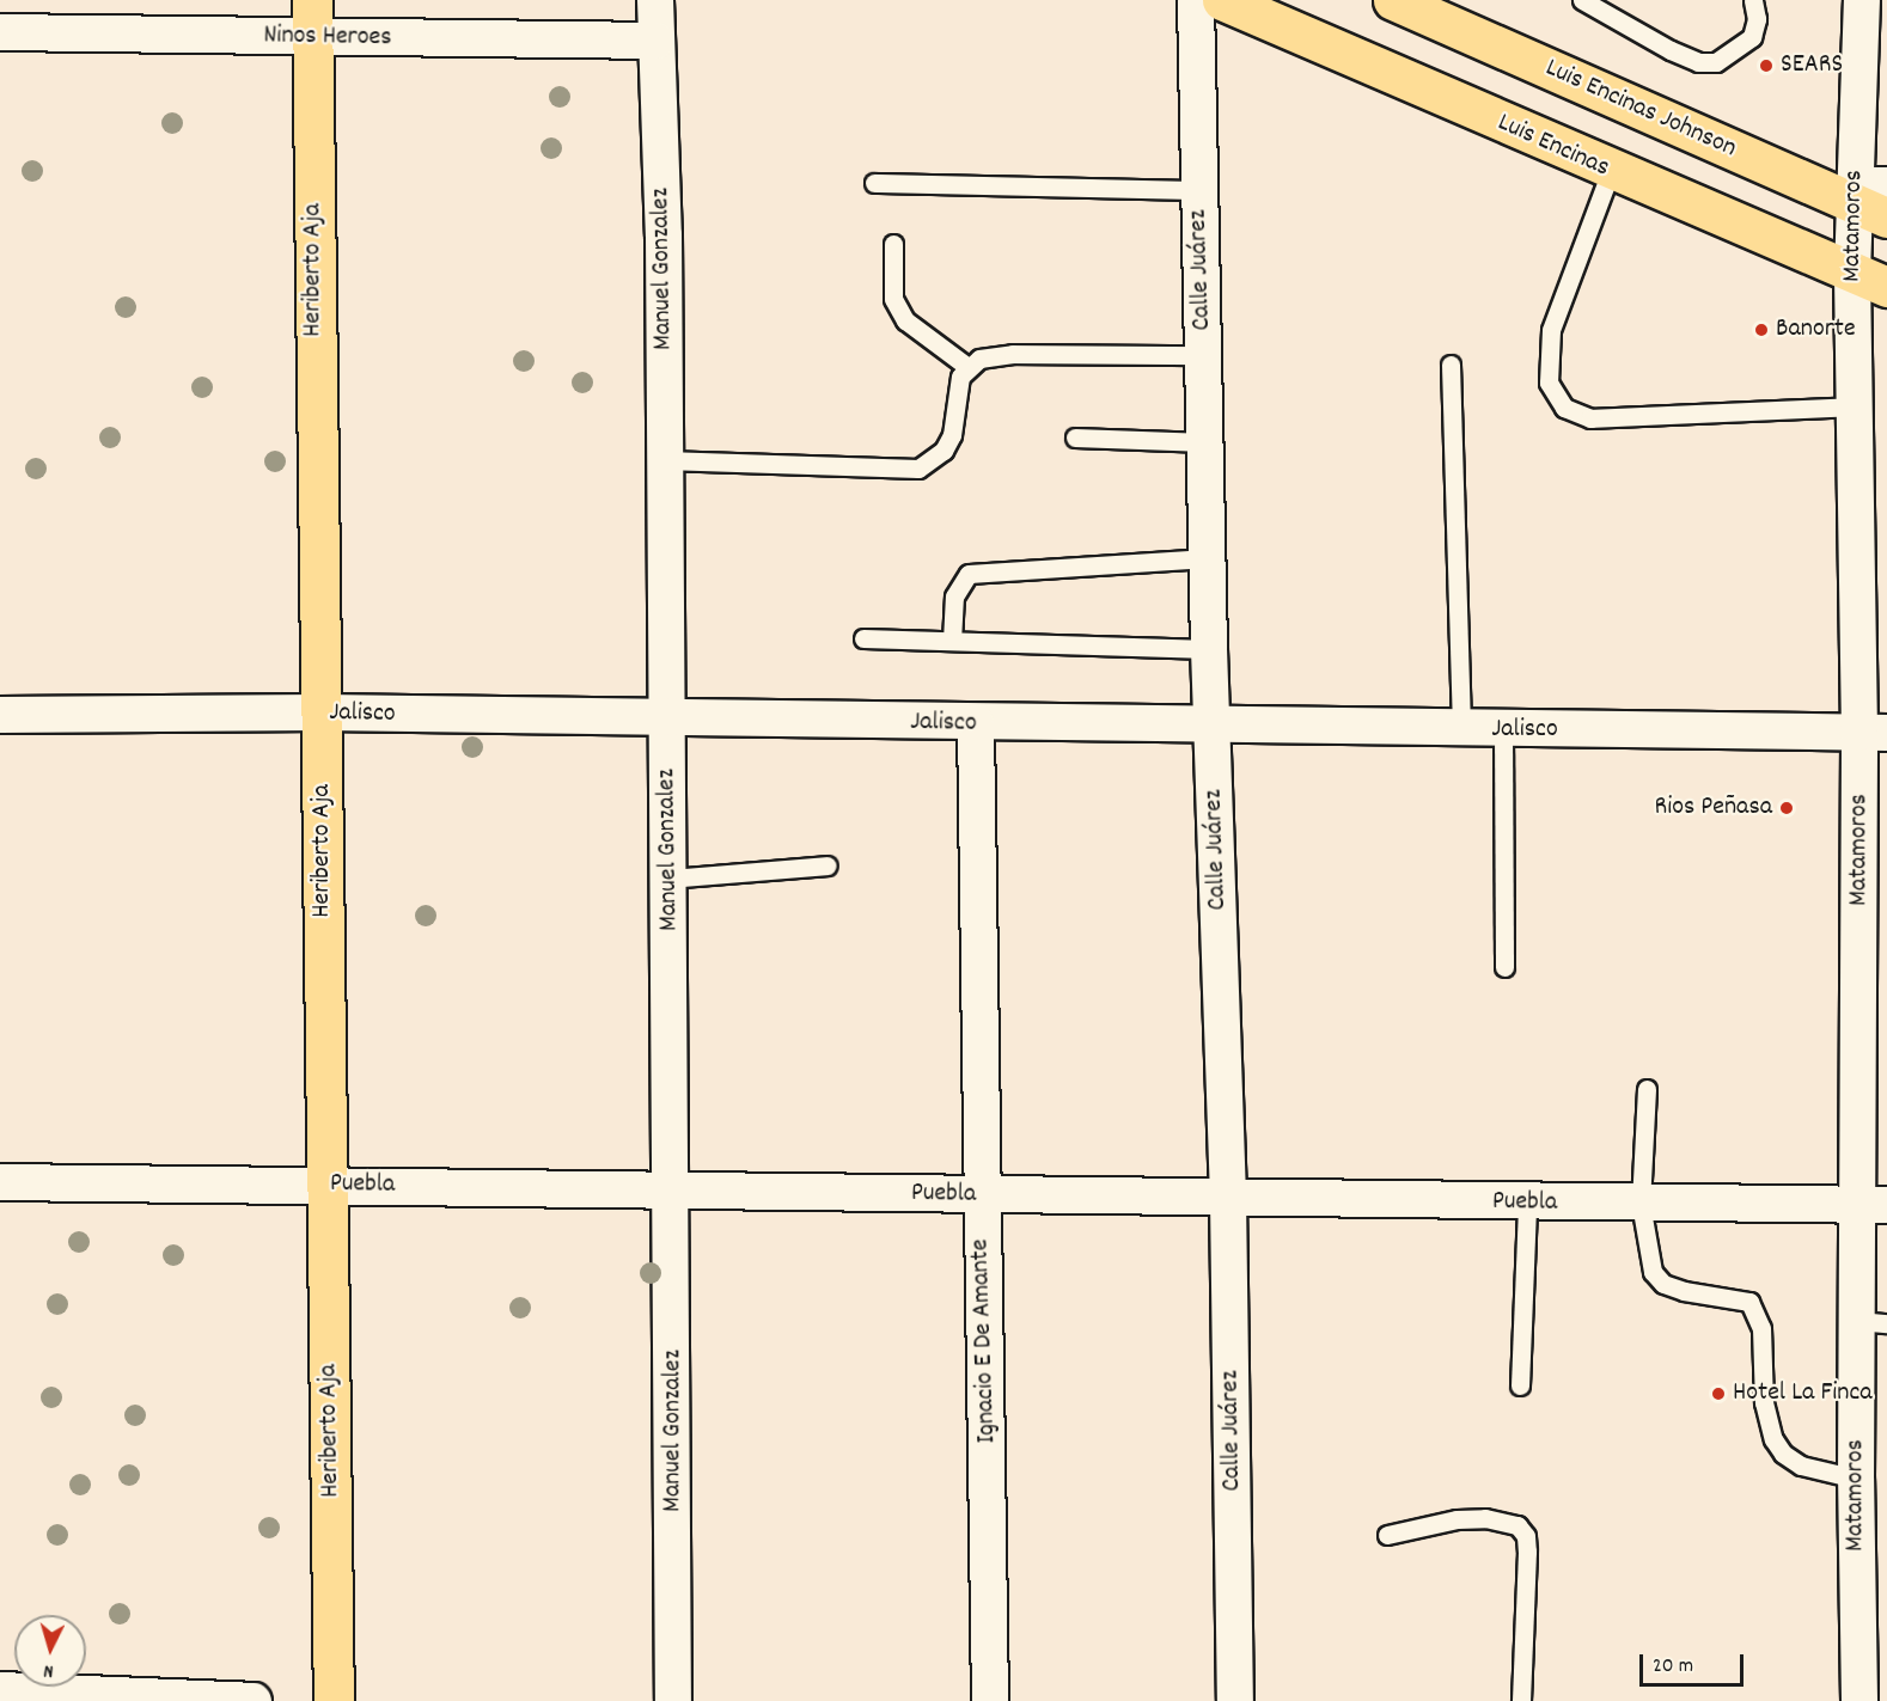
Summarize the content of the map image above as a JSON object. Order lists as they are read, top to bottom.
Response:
{
  "streets": {
    "main road": ["Luis Encinas Johnson", "Luis Encinas", "Heriberto Aja"],
    "street": [
      "Ninos Heroes",
      "Matamoros",
      "Manuel Gonzalez",
      "Calle Juárez",
      "Jalisco",
      "Puebla",
      "Ignacio E De Amante"
    ]
  },
  "crossings": [
    ["Ninos Heroes", "Manuel Gonzalez"],
    ["Ninos Heroes", "Heriberto Aja"],
    ["Luis Encinas Johnson", "Matamoros"],
    ["Luis Encinas", "Matamoros"],
    ["Matamoros", "Jalisco"],
    ["Matamoros", "Puebla"],
    ["Manuel Gonzalez", "Jalisco"],
    ["Manuel Gonzalez", "Puebla"],
    ["Heriberto Aja", "Jalisco"],
    ["Heriberto Aja", "Puebla"],
    ["Calle Juárez", "Jalisco"],
    ["Calle Juárez", "Puebla"],
    ["Jalisco", "Ignacio E De Amante"],
    ["Puebla", "Ignacio E De Amante"]
  ],
  "places": [
    "SEARS",
    "Banorte",
    "Rios Peñasa",
    "Hotel La Finca"
  ],
  "scale_bar": "20 m",
  "north": "bottom"
}
